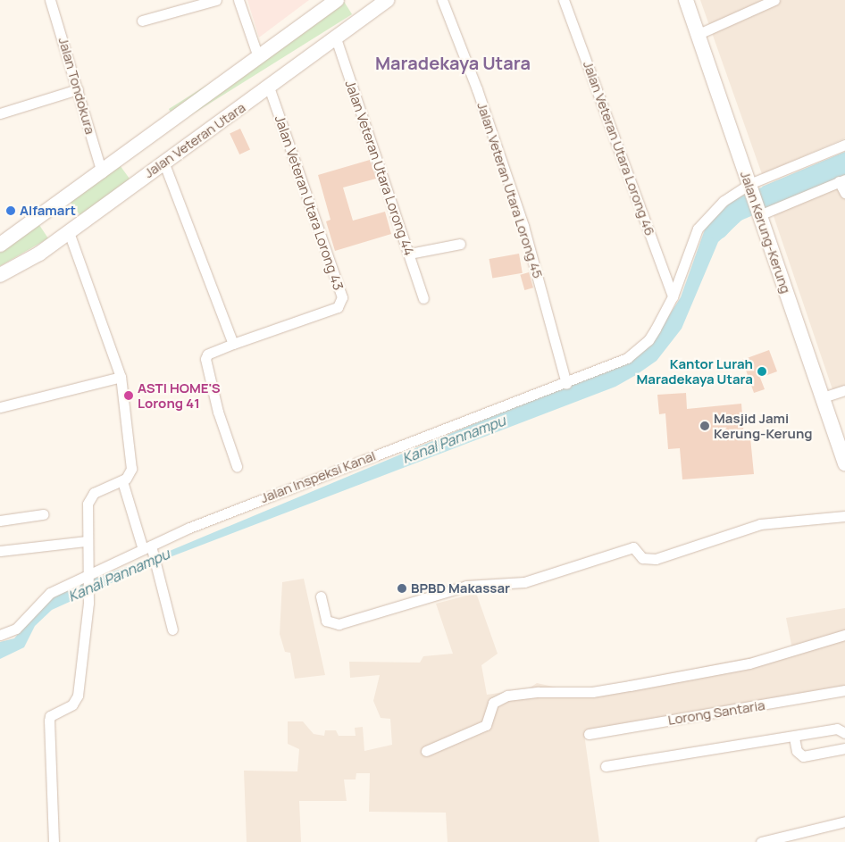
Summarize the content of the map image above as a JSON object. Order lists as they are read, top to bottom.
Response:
{
  "streets": {
    "main road": ["Jalan Veteran Utara", "Jalan Kerung-Kerung"],
    "street": [
      "Jalan Tondokura",
      "Jalan Veteran Utara Lorong 46",
      "Jalan Veteran Utara Lorong 44",
      "Jalan Veteran Utara Lorong 45",
      "Jalan Veteran Utara Lorong 43",
      "Jalan Inspeksi Kanal",
      "Lorong Santaria"
    ]
  },
  "crossings": [
    ["Jalan Tondokura", "Jalan Veteran Utara"],
    ["Jalan Veteran Utara", "Jalan Veteran Utara Lorong 44"],
    ["Jalan Veteran Utara", "Jalan Veteran Utara Lorong 43"],
    ["Jalan Veteran Utara Lorong 46", "Jalan Inspeksi Kanal"],
    ["Jalan Veteran Utara Lorong 45", "Jalan Inspeksi Kanal"],
    ["Jalan Kerung-Kerung", "Jalan Inspeksi Kanal"]
  ],
  "districts": ["Maradekaya Utara"],
  "water": ["Kanal Pannampu"],
  "places": [
    "Alfamart",
    "Kantor Lurah Maradekaya Utara",
    "ASTI HOME'S Lorong 41",
    "Masjid Jami Kerung-Kerung",
    "BPBD Makassar"
  ]
}
